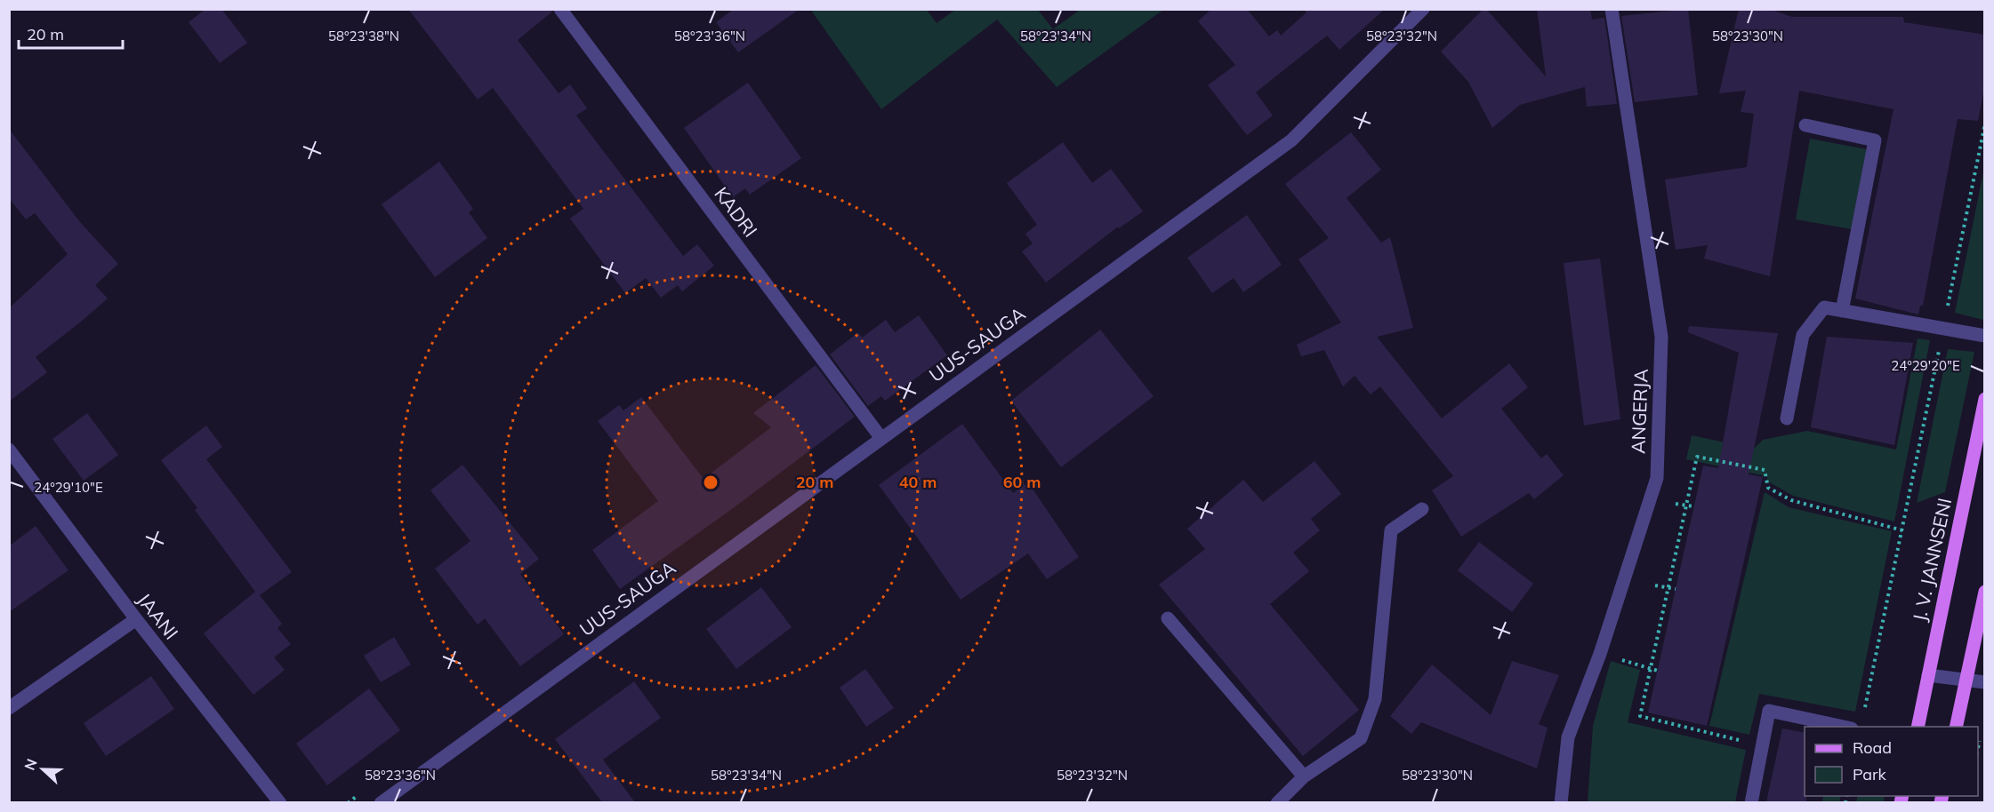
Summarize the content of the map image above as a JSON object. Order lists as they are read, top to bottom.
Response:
{
  "streets": {
    "main road": ["J. V. JANNSENI"],
    "street": [
      "KADRI",
      "UUS-SAUGA",
      "ANGERJA",
      "JAANI"
    ]
  },
  "crossings": [
    ["KADRI", "UUS-SAUGA"]
  ],
  "legend": ["Road", "Park"],
  "scale_bar": "20 m",
  "north": "left",
  "coordinates": [
    "58°23'38\"N",
    "58°23'36\"N",
    "58°23'34\"N",
    "58°23'32\"N",
    "58°23'30\"N",
    "24°29'20\"E",
    "24°29'10\"E"
  ],
  "rings": ["20 m", "40 m", "60 m"]
}
